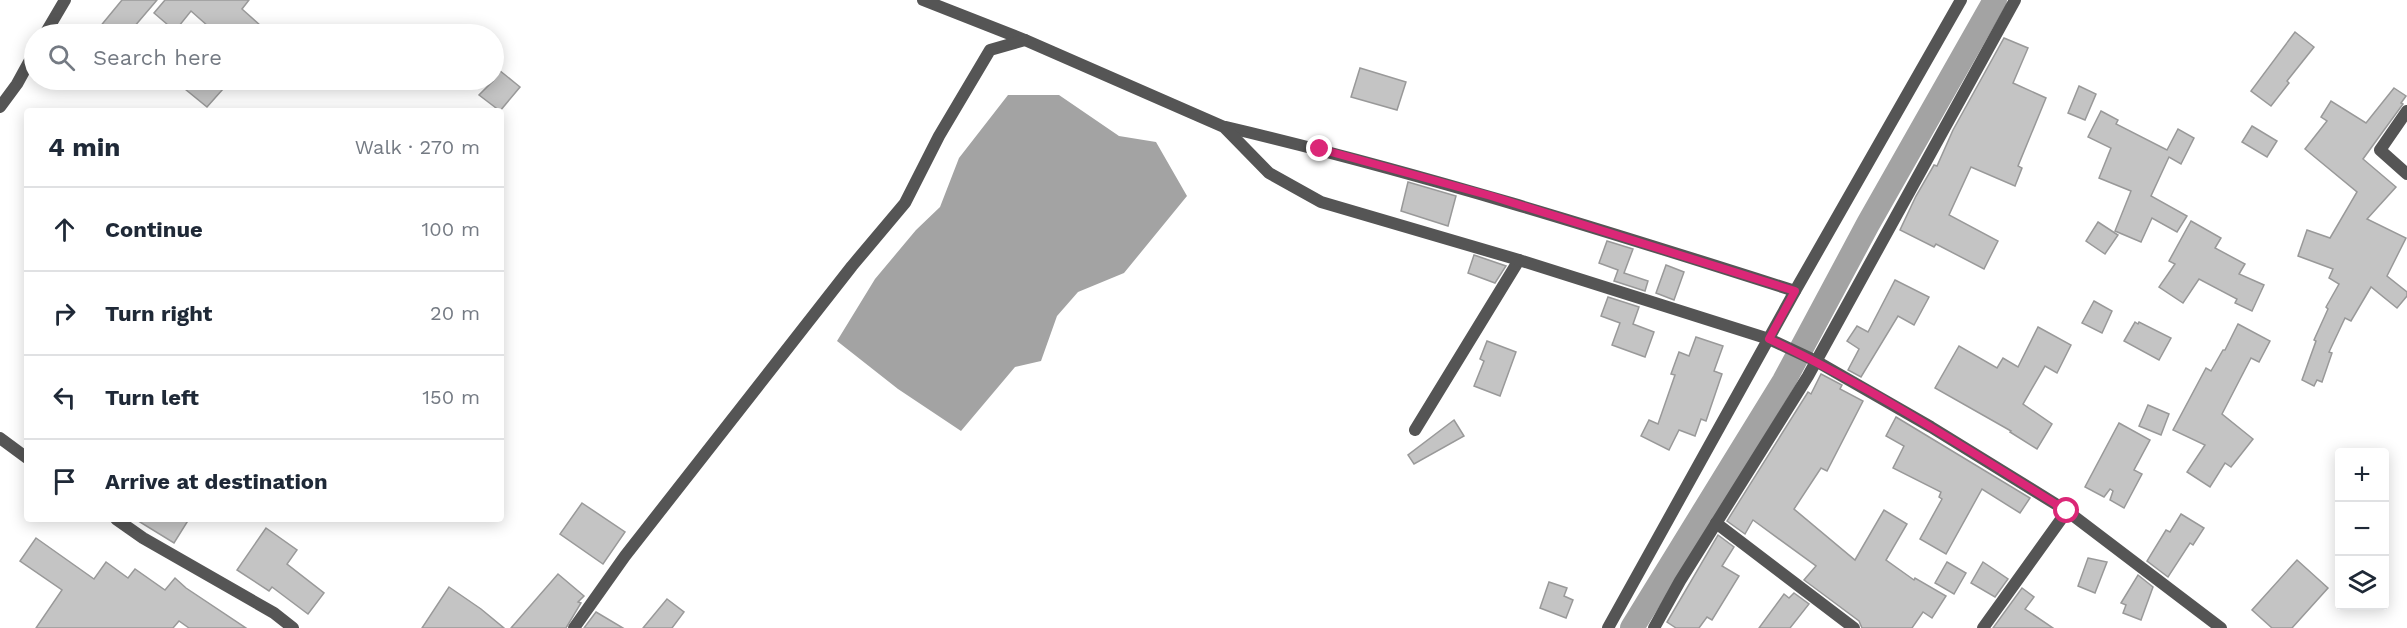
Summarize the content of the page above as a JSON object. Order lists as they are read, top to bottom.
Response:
{
  "page": {
    "search": "Search here",
    "heading": ["4 min", "Walk · 270 m"],
    "list": [
      ["Continue", "100 m"],
      ["Turn right", "20 m"],
      ["Turn left", "150 m"],
      "Arrive at destination"
    ],
    "map_buttons": ["+", "−"]
  }
}
